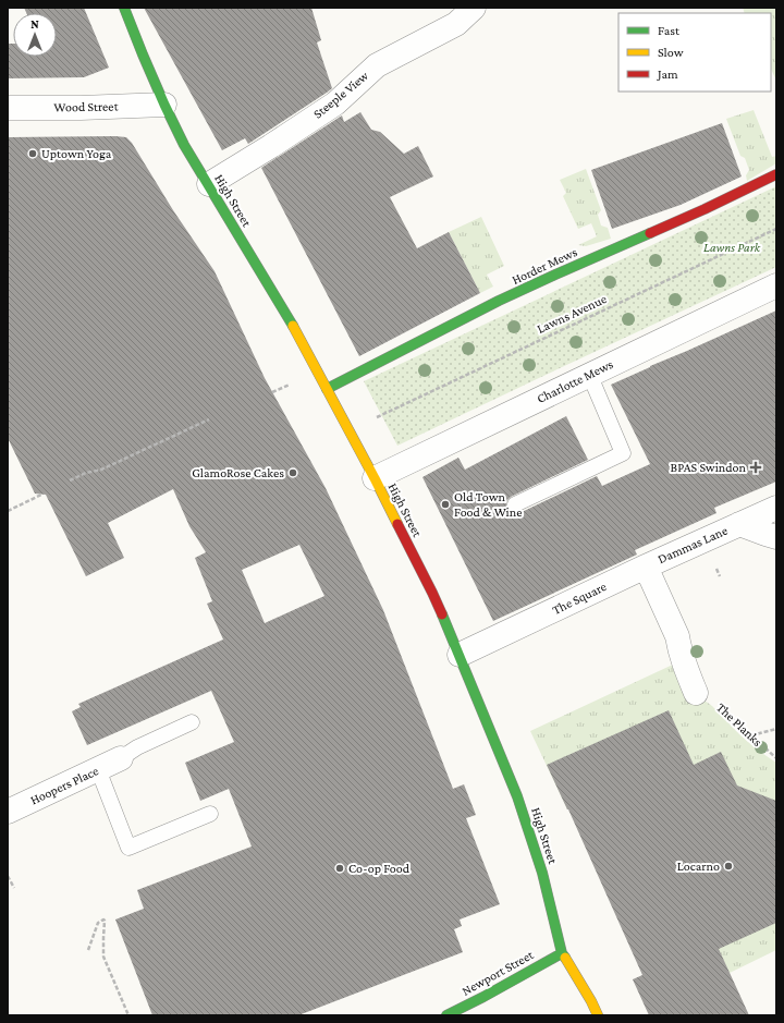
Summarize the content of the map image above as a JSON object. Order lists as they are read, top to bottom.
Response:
{
  "streets": {
    "main road": ["High Street", "Horder Mews", "Newport Street"],
    "street": [
      "Steeple View",
      "Wood Street",
      "Charlotte Mews",
      "Dammas Lane",
      "The Square",
      "Hoopers Place"
    ],
    "path": ["Lawns Avenue", "The Planks"]
  },
  "crossings": [
    ["Steeple View", "High Street"],
    ["Wood Street", "High Street"],
    ["High Street", "Horder Mews"],
    ["High Street", "Charlotte Mews"],
    ["High Street", "The Square"],
    ["High Street", "Newport Street"],
    ["Dammas Lane", "The Square"]
  ],
  "parks": ["Lawns Park"],
  "places": {
    "other": [
      "Uptown Yoga",
      "GlamoRose Cakes",
      "Old Town Food & Wine",
      "Locarno",
      "Co-op Food"
    ],
    "health": ["BPAS Swindon"]
  },
  "legend": ["Fast", "Slow", "Jam"],
  "north": "top"
}
